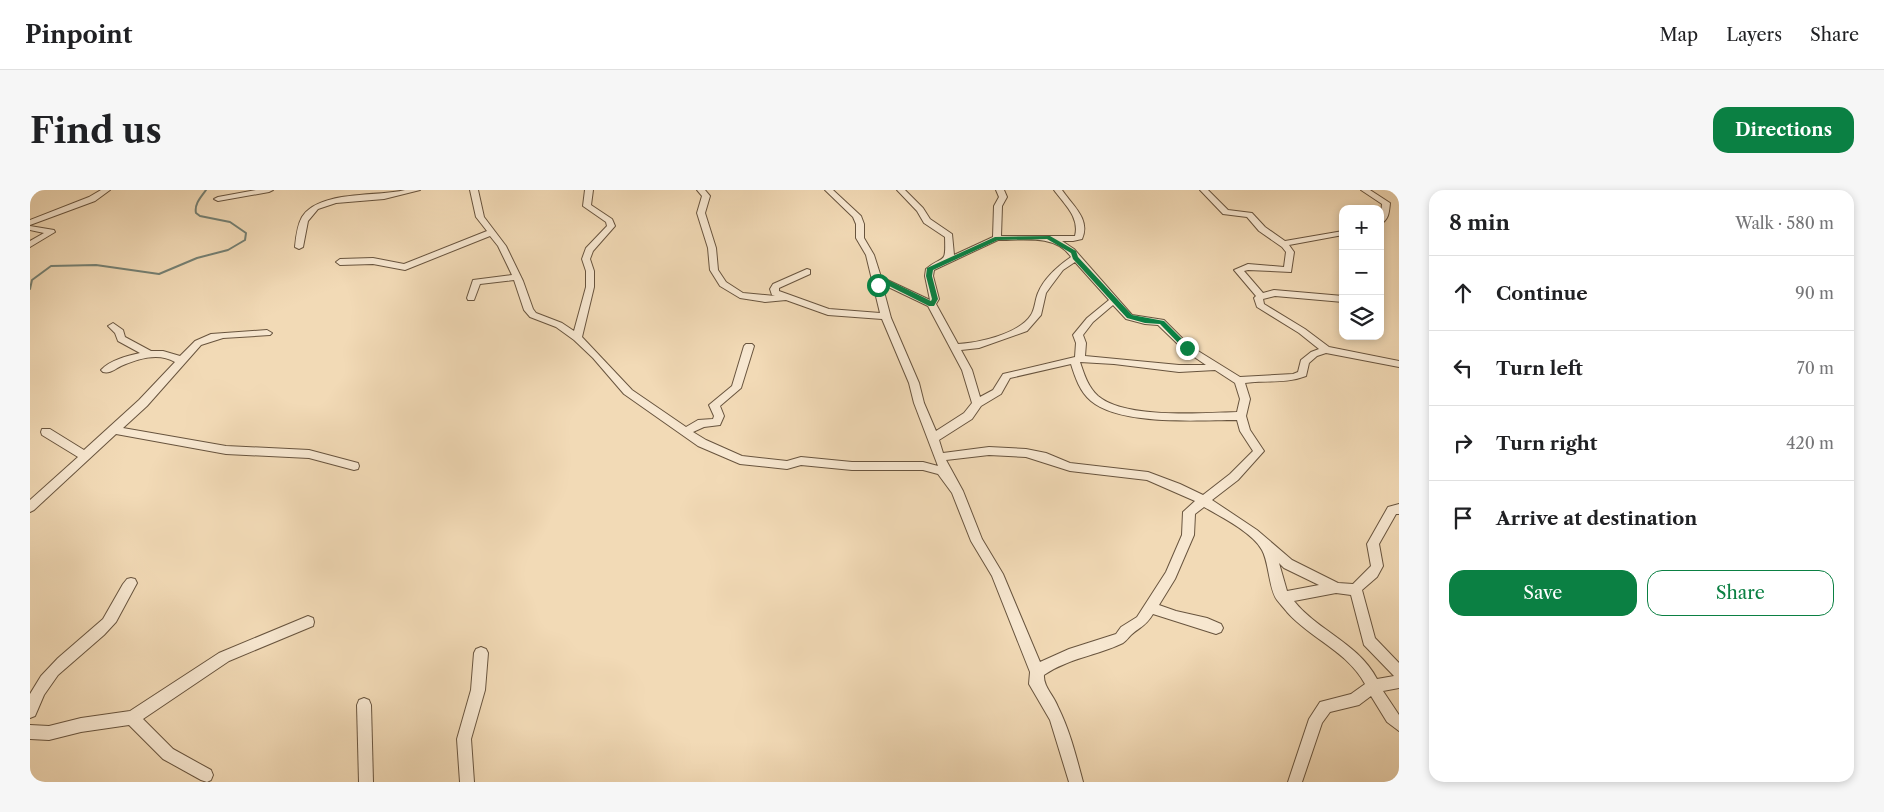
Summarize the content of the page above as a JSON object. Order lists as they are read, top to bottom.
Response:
{
  "page": {
    "header": "Pinpoint",
    "nav": ["Map", "Layers", "Share"],
    "buttons": [
      "Directions",
      ["Save", "Share"]
    ],
    "title": "Find us",
    "heading": ["8 min", "Walk · 580 m"],
    "map_buttons": ["+", "−"],
    "list": [
      ["Continue", "90 m"],
      ["Turn left", "70 m"],
      ["Turn right", "420 m"],
      "Arrive at destination"
    ]
  }
}
